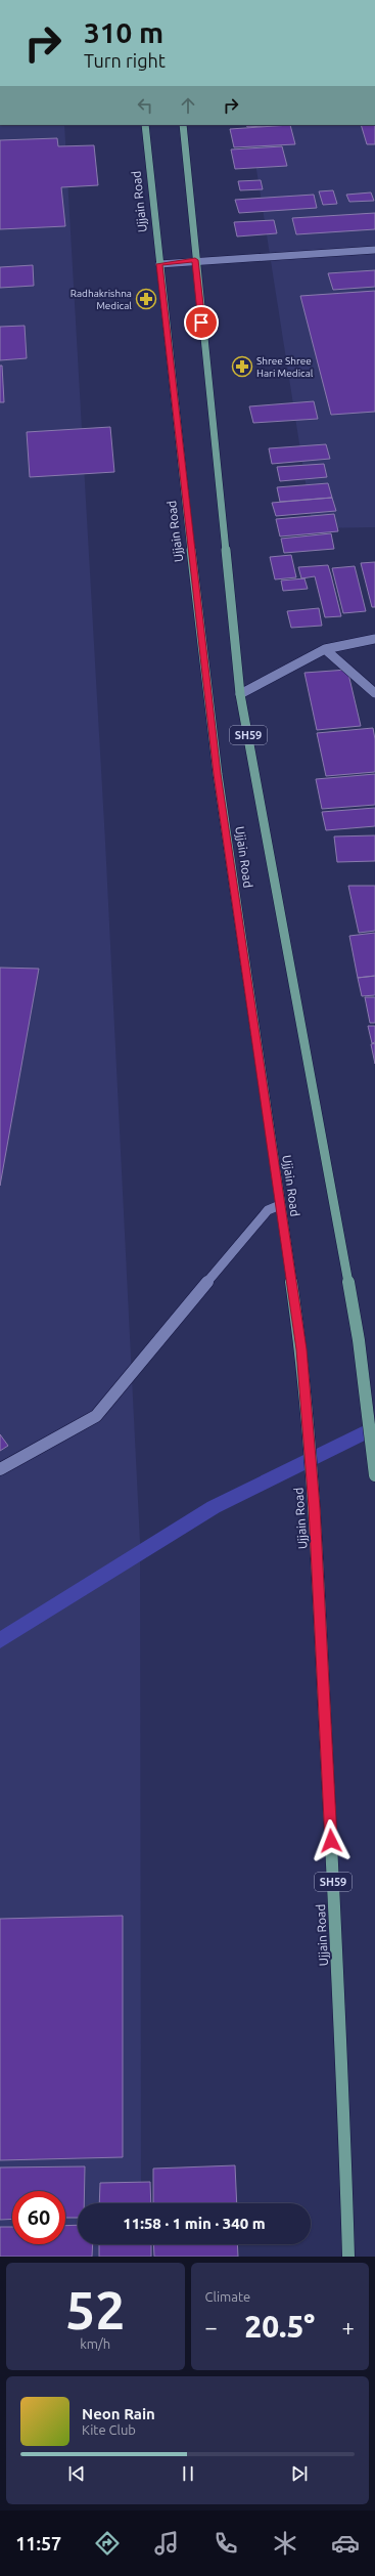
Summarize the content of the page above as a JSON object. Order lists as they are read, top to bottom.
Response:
{
  "streets": {
    "main road": ["Ujjain Road", "SH59"]
  },
  "places": {
    "pharmacy": ["Radhakrishna Medical", "Shree Shree Hari Medical"]
  },
  "page": {
    "turn": ["310 m", "Turn right"],
    "limit": "60",
    "trip": "11:58 · 1 min · 340 m",
    "tile": [
      ["52", "km/h"],
      "Climate"
    ],
    "heat": ["−", "20.5°", "+"],
    "song": ["Neon Rain", "Kite Club"],
    "tabs": "11:57"
  }
}
